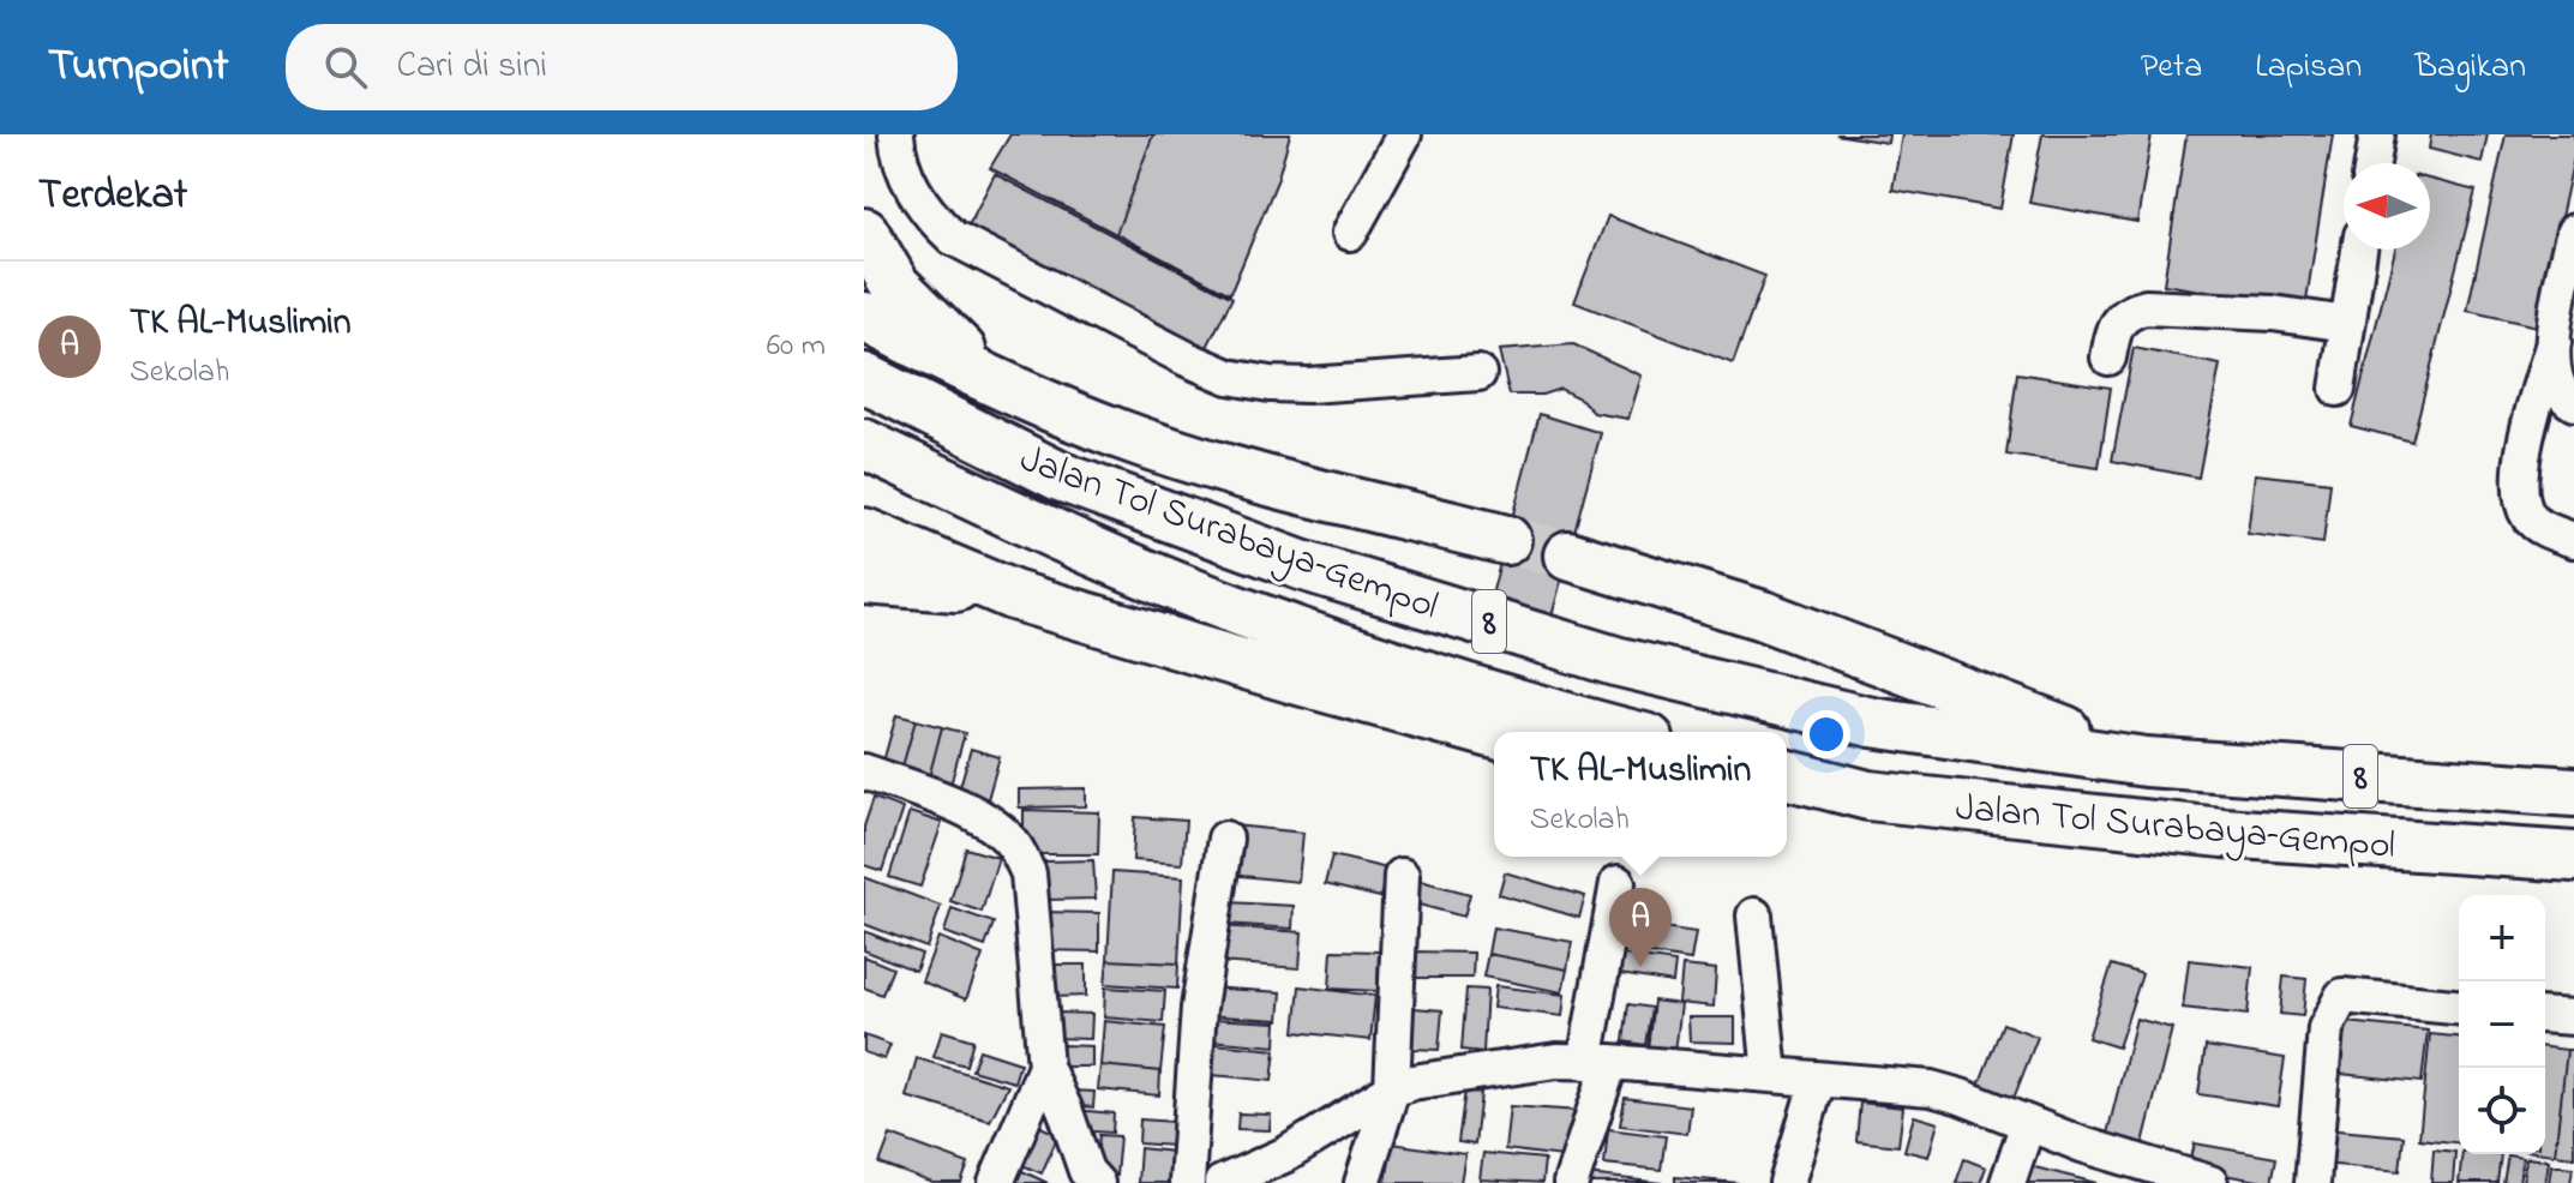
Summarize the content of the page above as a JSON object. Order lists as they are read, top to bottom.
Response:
{
  "streets": {
    "highway": ["Jalan Tol Surabaya–Gempol", "8"]
  },
  "north": "left",
  "page": {
    "header": "Turnpoint",
    "search": "Cari di sini",
    "nav": ["Peta", "Lapisan", "Bagikan"],
    "heading": "Terdekat",
    "list": [
      {
        "mark": "A",
        "name": "TK AL-Muslimin",
        "note": "Sekolah",
        "value": "60 m"
      }
    ],
    "popup": ["TK AL-Muslimin", "Sekolah"],
    "pins": "A",
    "map_buttons": ["+", "−"]
  }
}
